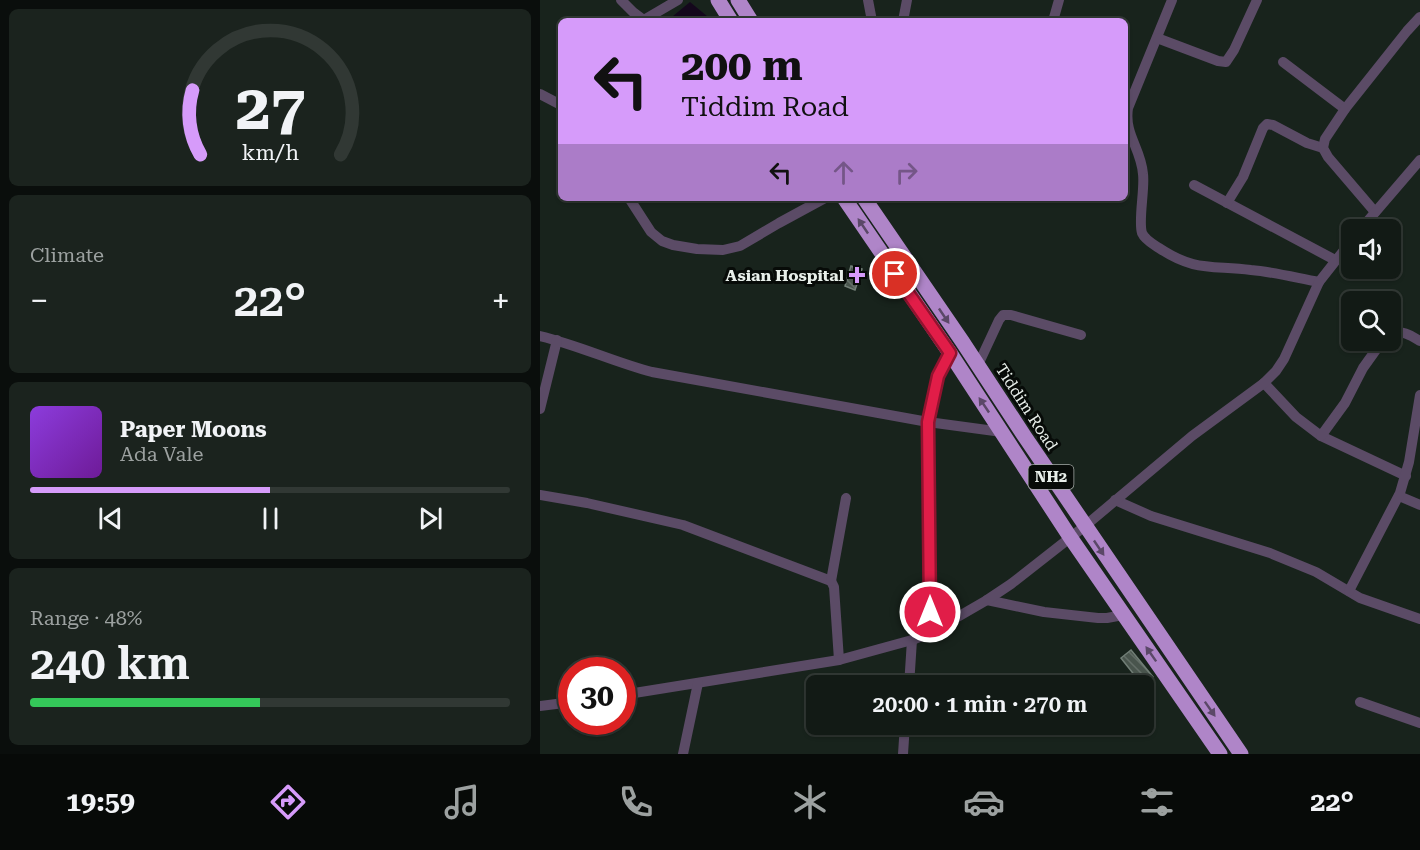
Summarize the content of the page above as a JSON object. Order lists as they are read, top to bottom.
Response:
{
  "streets": {
    "highway": ["Tiddim Road", "NH2"]
  },
  "places": {
    "health": ["Asian Hospital"]
  },
  "page": {
    "turn": ["200 m", "Tiddim Road"],
    "tile": [
      "Climate",
      ["Range · 48%", "240 km"]
    ],
    "heat": ["−", "22°", "+"],
    "song": ["Paper Moons", "Ada Vale"],
    "limit": "30",
    "trip": "20:00 · 1 min · 270 m",
    "tabs": ["19:59", "22°"],
    "gauge": ["27", "km/h"]
  }
}
